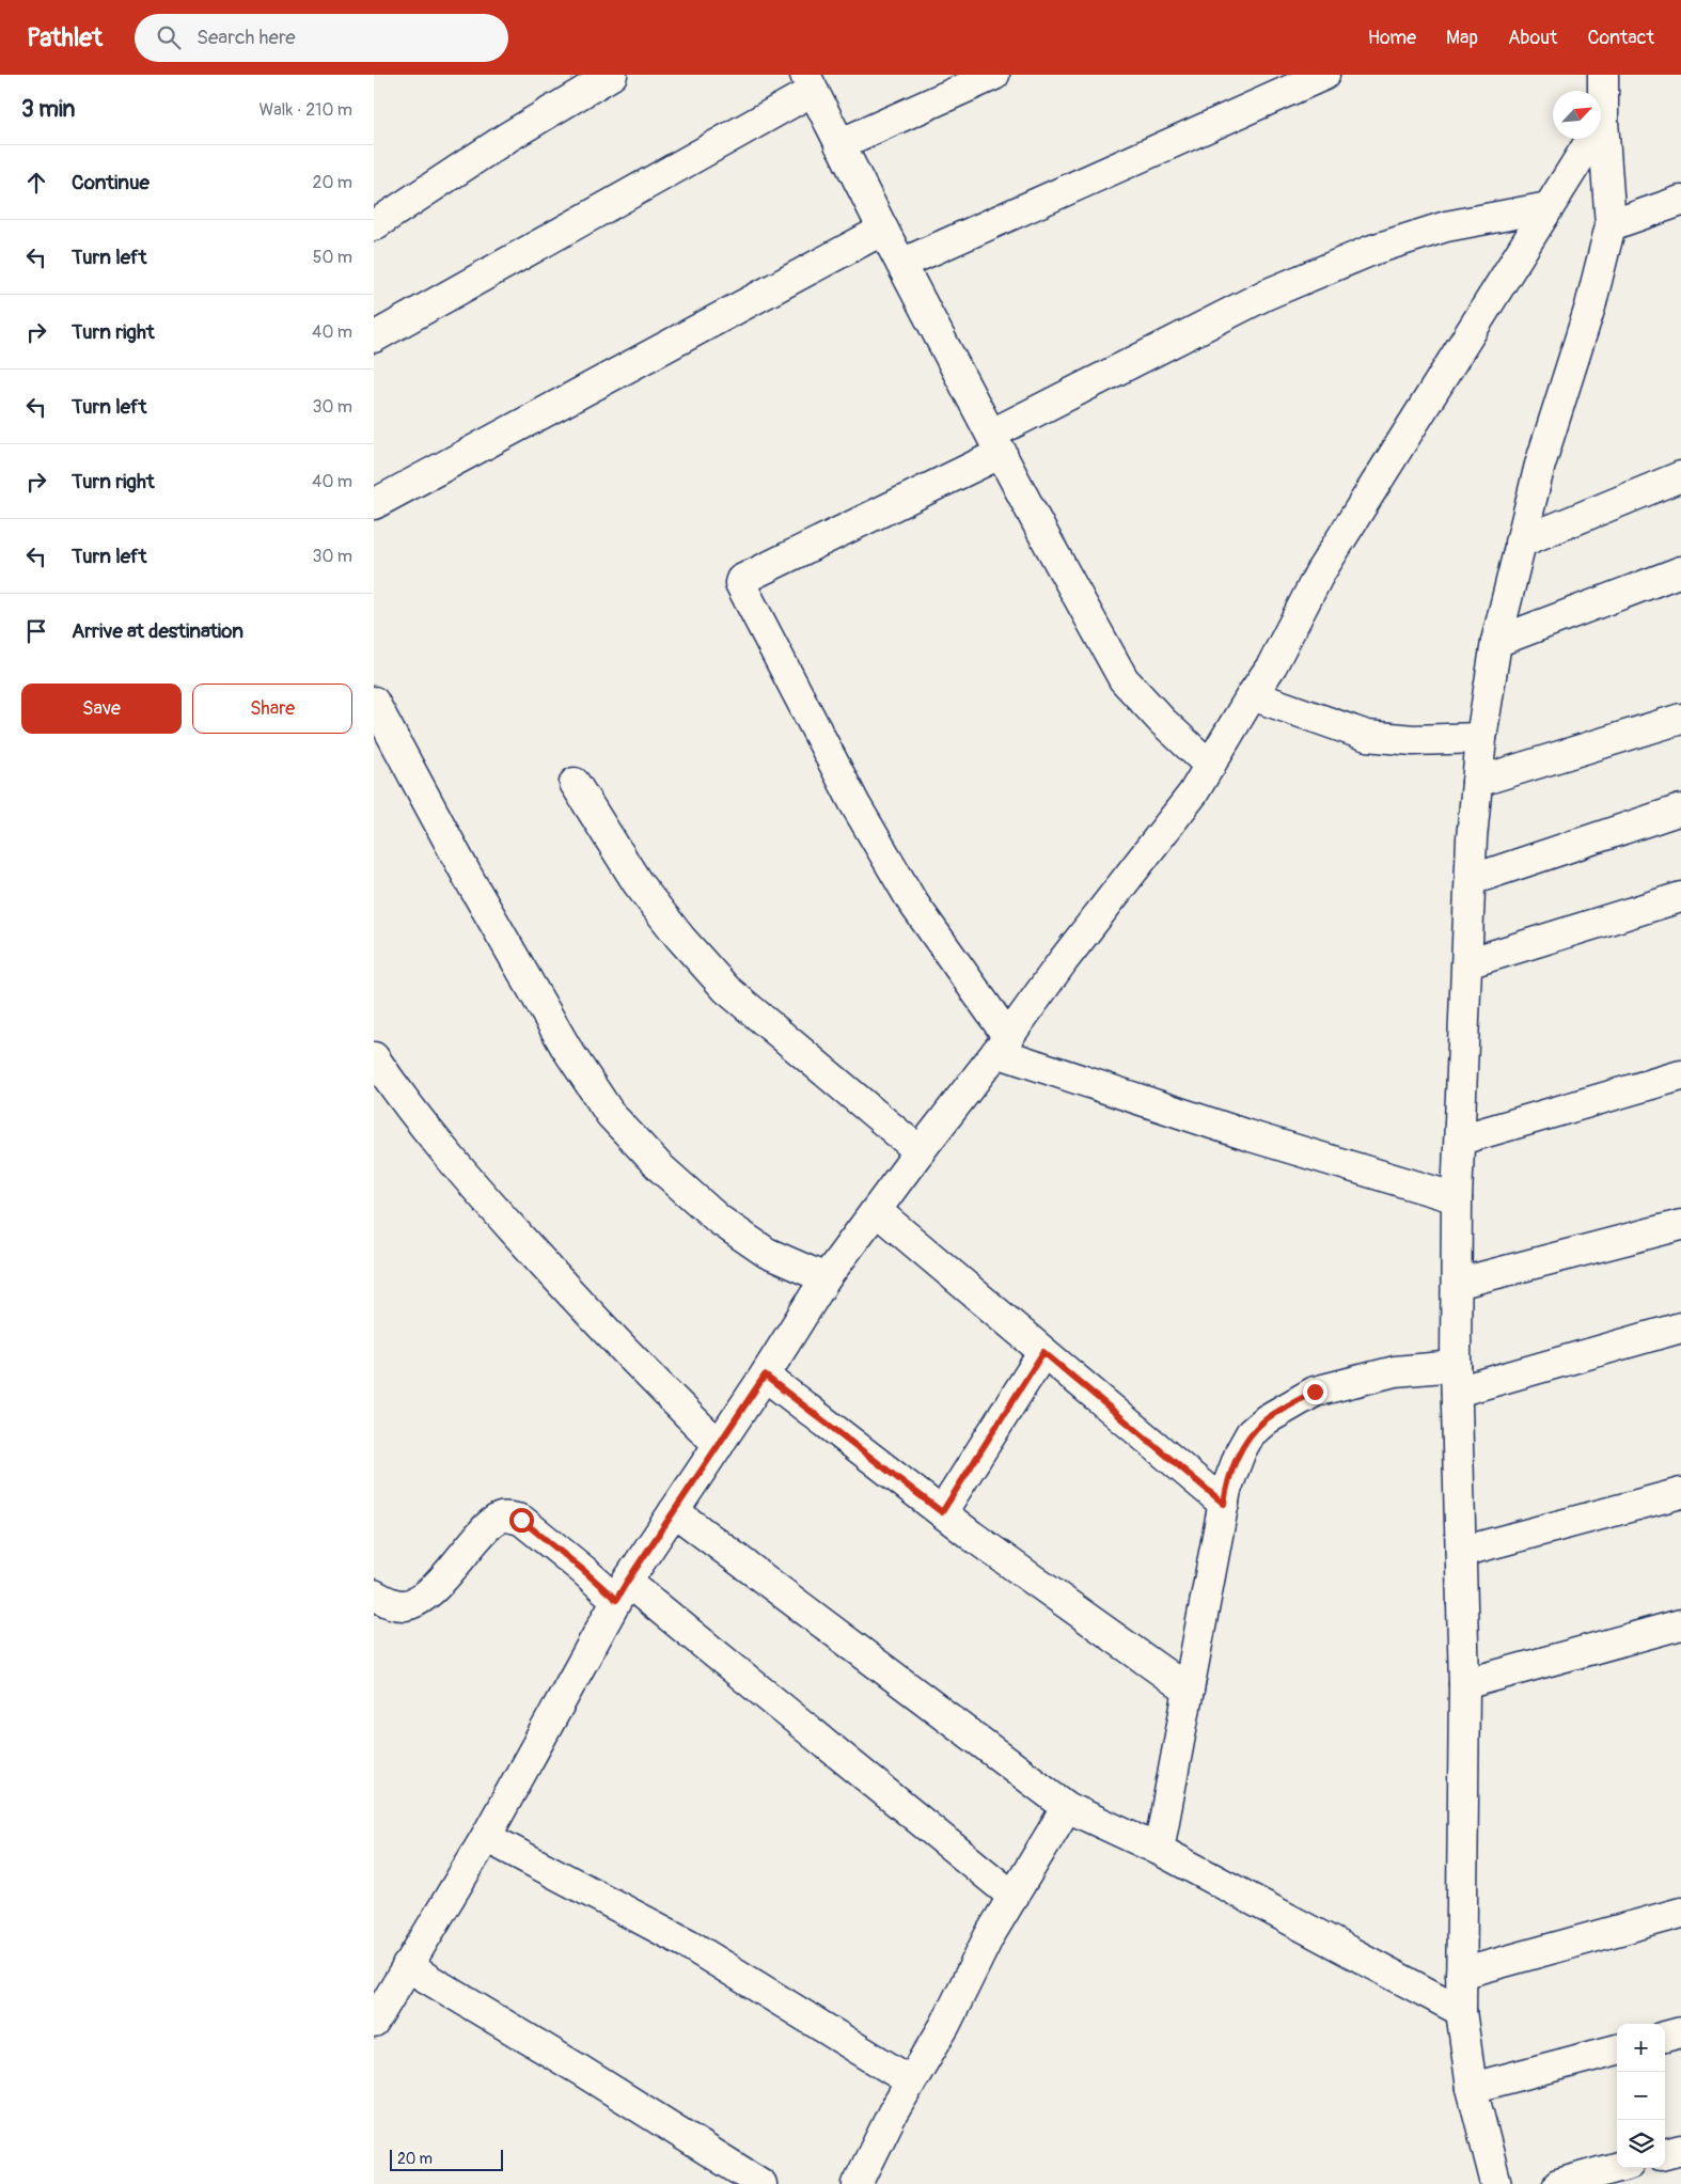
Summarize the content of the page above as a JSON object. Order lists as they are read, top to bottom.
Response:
{
  "scale_bar": "20 m",
  "north": "top right",
  "page": {
    "header": "Pathlet",
    "search": "Search here",
    "nav": [
      "Home",
      "Map",
      "About",
      "Contact"
    ],
    "heading": ["3 min", "Walk · 210 m"],
    "list": [
      ["Continue", "20 m"],
      ["Turn left", "50 m"],
      ["Turn right", "40 m"],
      ["Turn left", "30 m"],
      ["Turn right", "40 m"],
      ["Turn left", "30 m"],
      "Arrive at destination"
    ],
    "buttons": ["Save", "Share"],
    "map_buttons": ["+", "−"],
    "scale": "20 m"
  }
}
